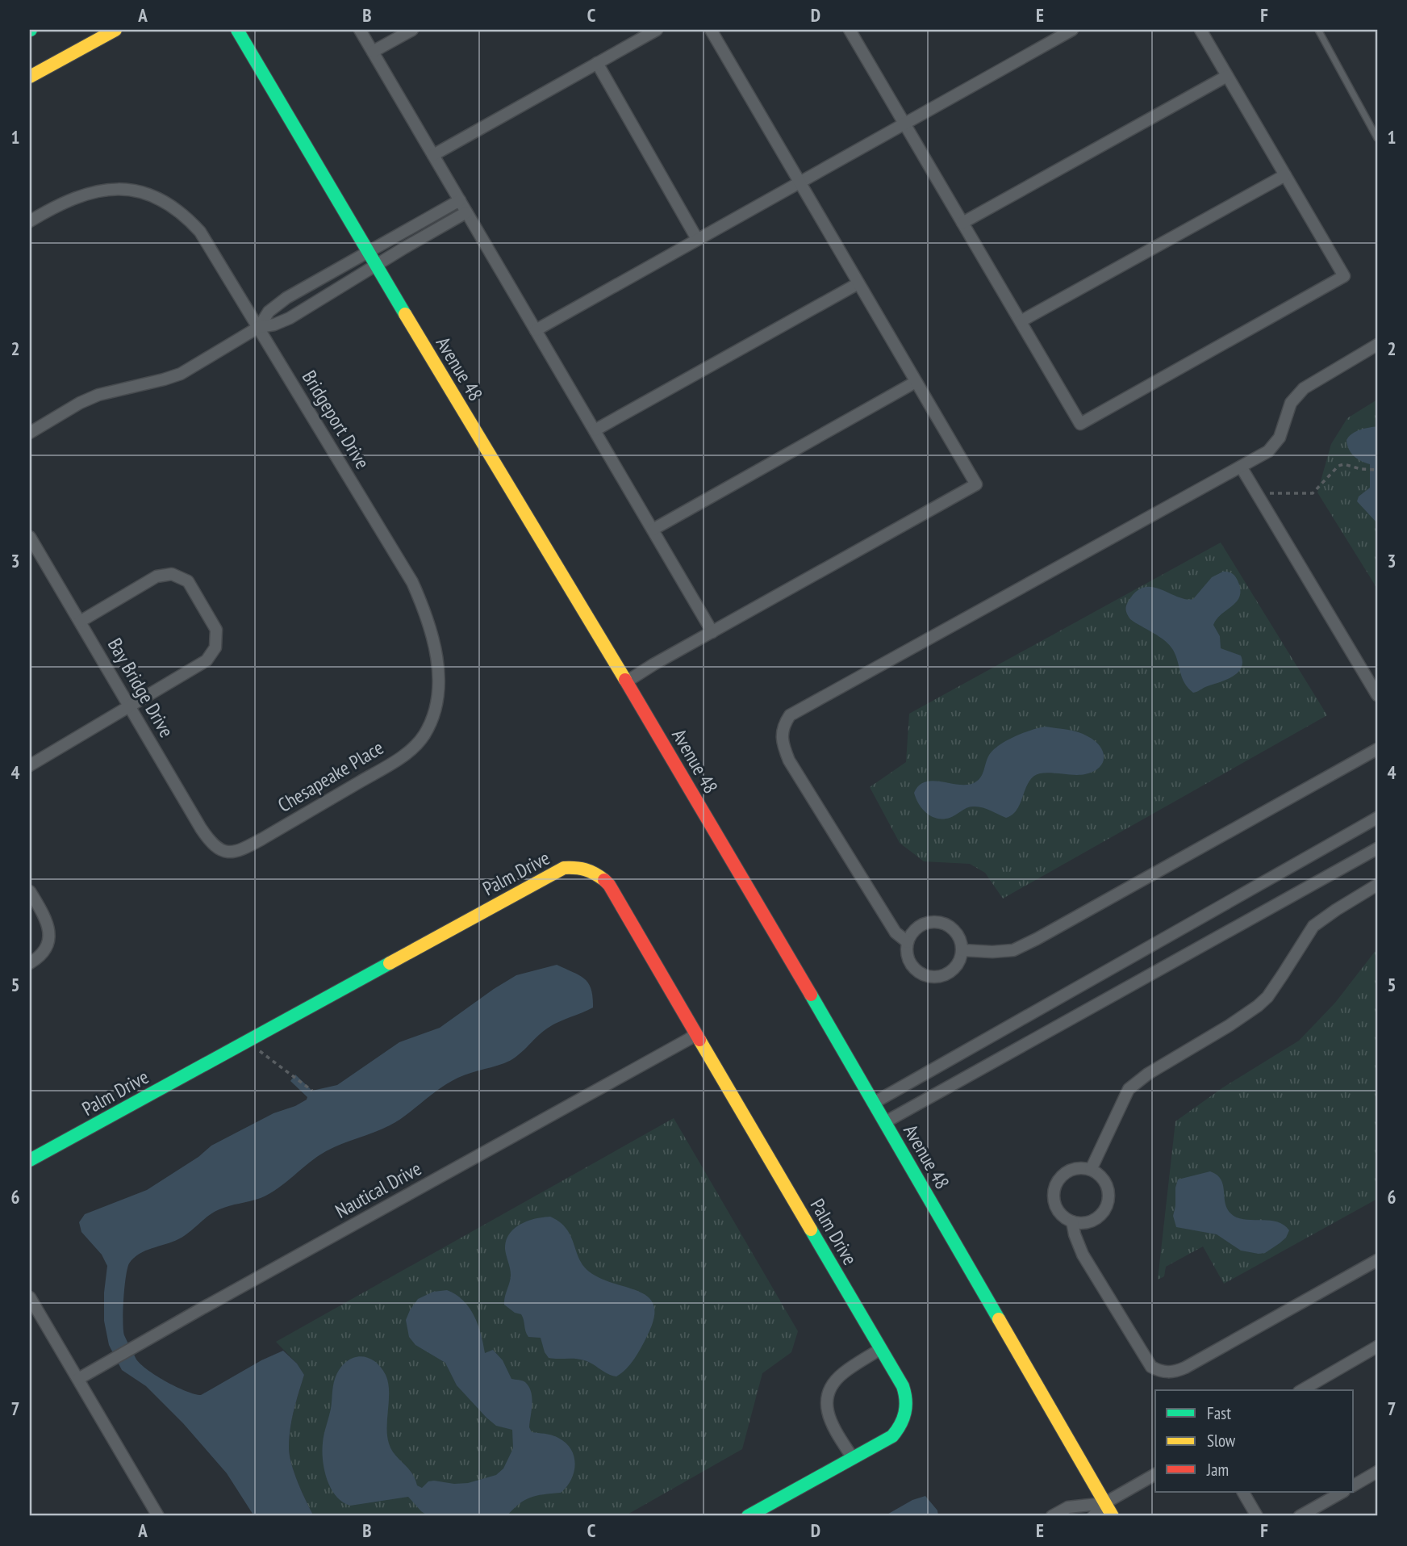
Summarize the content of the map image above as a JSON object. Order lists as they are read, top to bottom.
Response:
{
  "streets": {
    "main road": ["Avenue 48", "Palm Drive"],
    "street": [
      "Bridgeport Drive",
      "Bay Bridge Drive",
      "Chesapeake Place",
      "Nautical Drive"
    ]
  },
  "crossings": [
    ["Bridgeport Drive", "Chesapeake Place"],
    ["Bay Bridge Drive", "Chesapeake Place"],
    ["Palm Drive", "Nautical Drive"]
  ],
  "legend": ["Fast", "Slow", "Jam"],
  "grid": {
    "columns": [
      "A",
      "B",
      "C",
      "D",
      "E",
      "F"
    ],
    "rows": [
      "1",
      "2",
      "3",
      "4",
      "5",
      "6",
      "7"
    ]
  }
}
